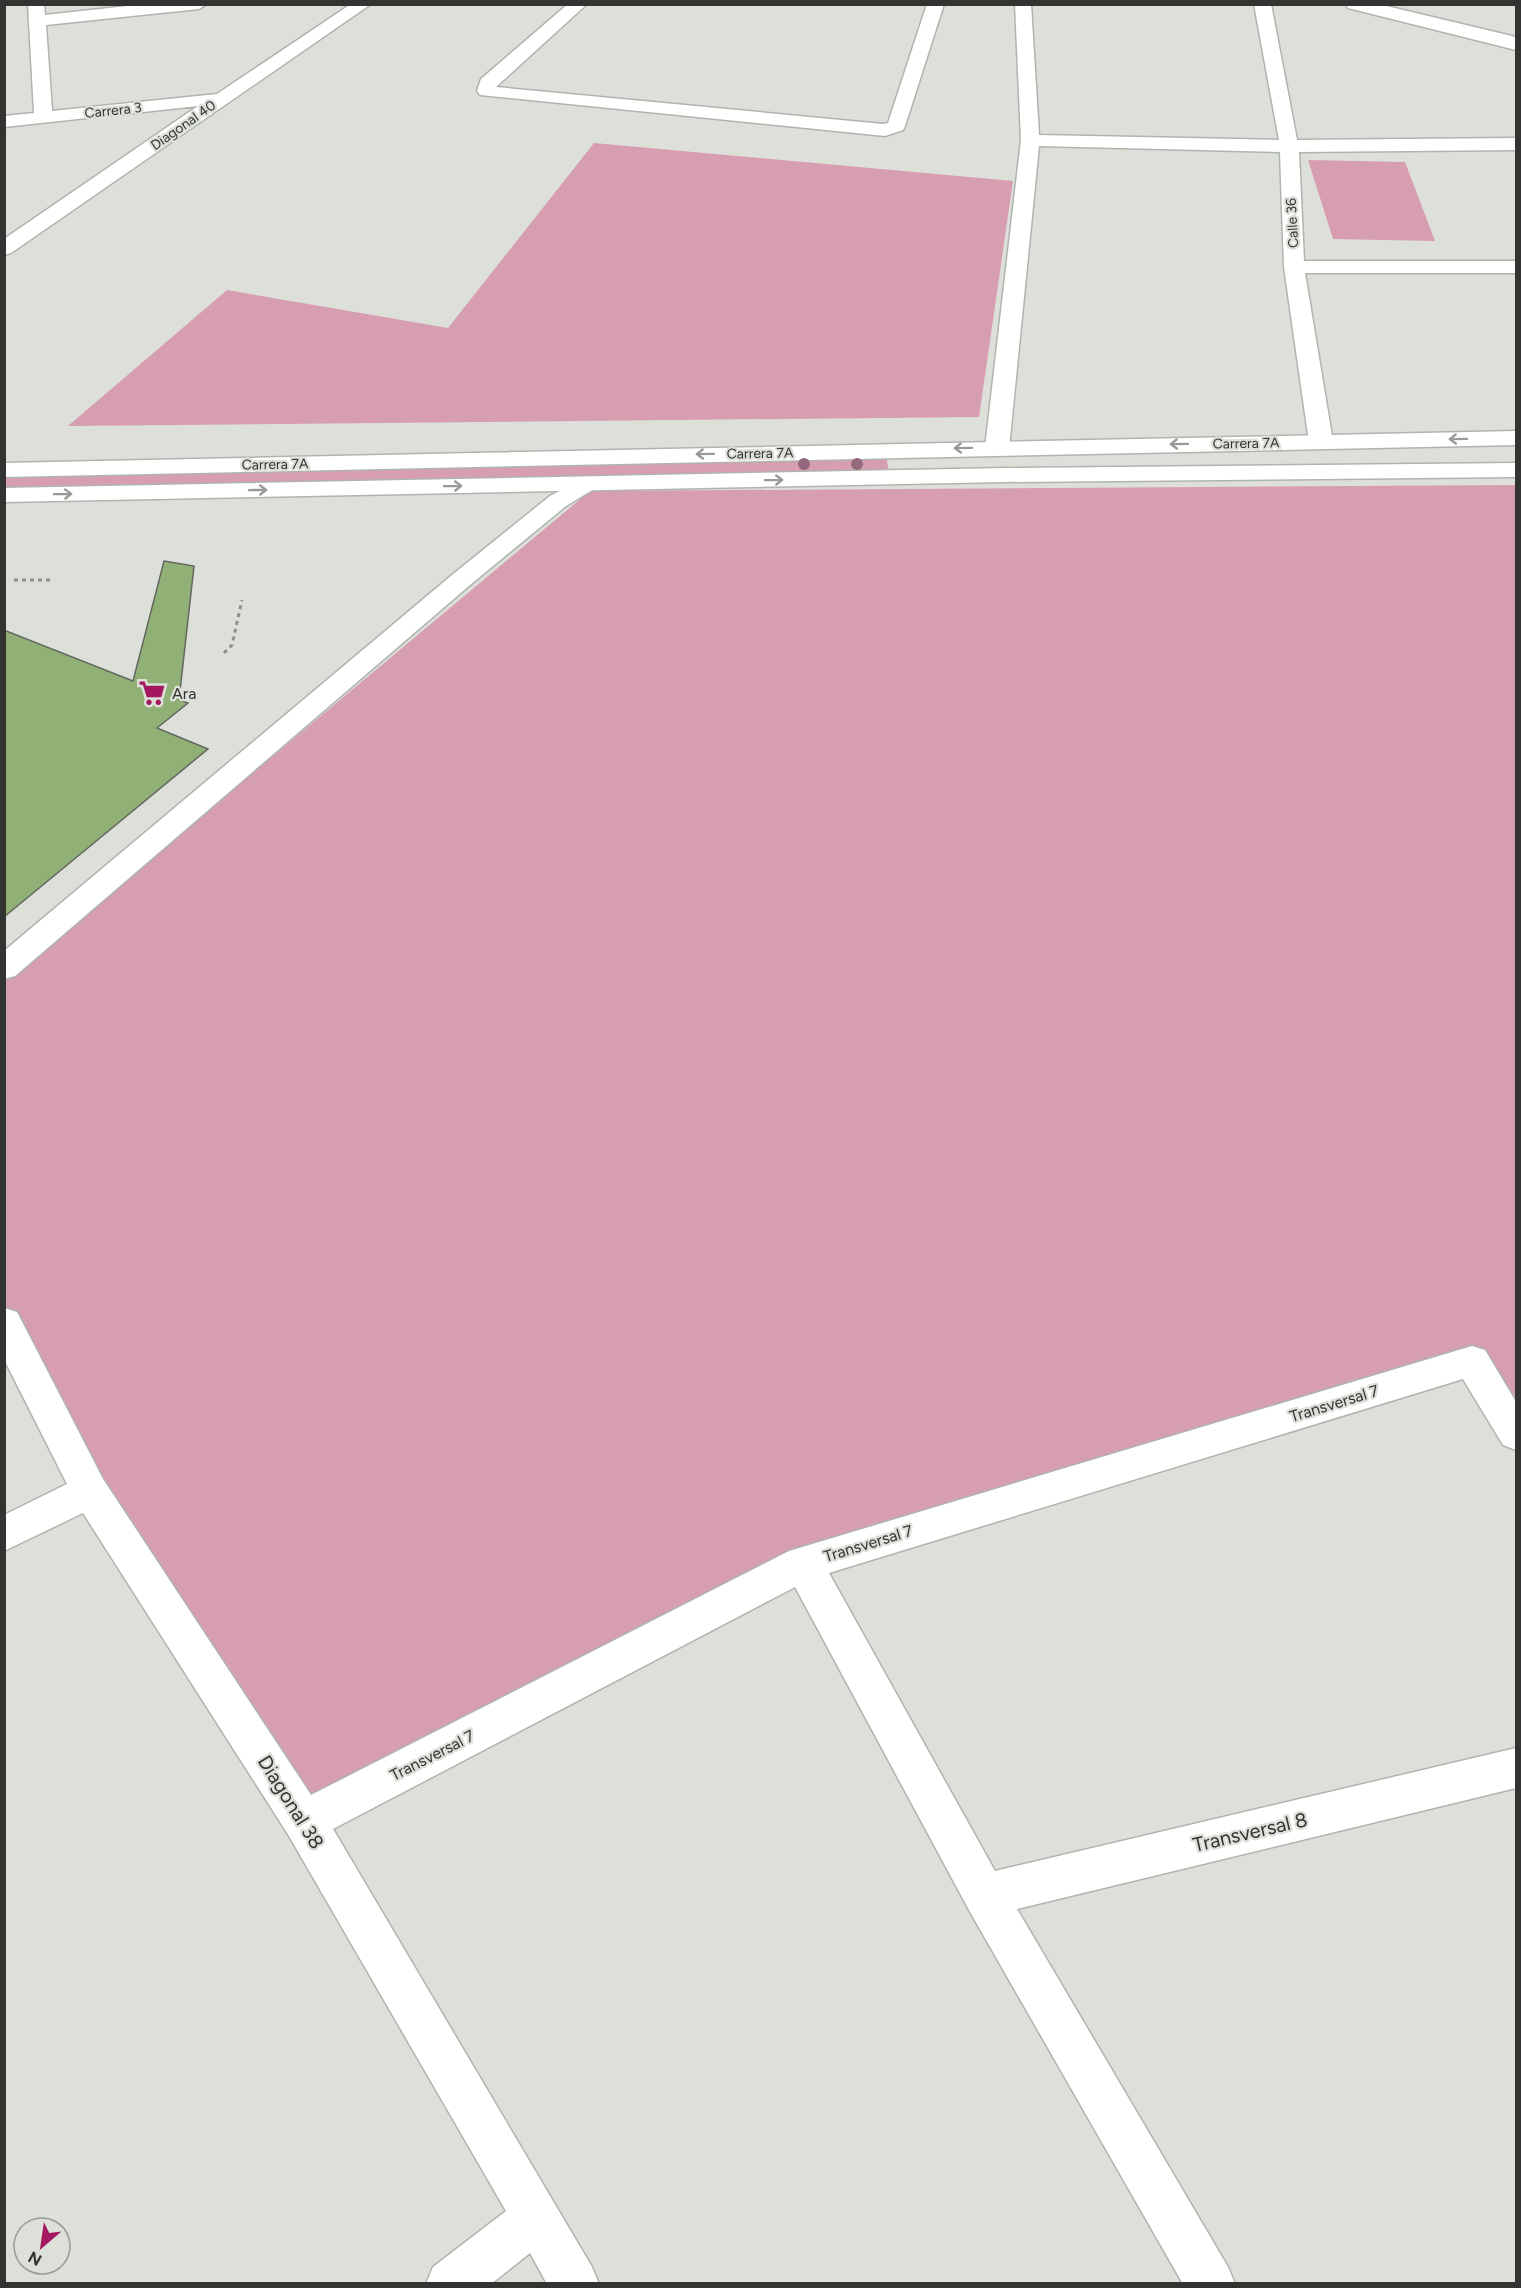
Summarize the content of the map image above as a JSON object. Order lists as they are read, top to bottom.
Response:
{
  "streets": {
    "street": [
      "Carrera 3",
      "Diagonal 40",
      "Calle 36",
      "Carrera 7A",
      "Transversal 7",
      "Diagonal 38",
      "Transversal 8"
    ]
  },
  "crossings": [
    ["Carrera 3", "Diagonal 40"],
    ["Calle 36", "Carrera 7A"],
    ["Transversal 7", "Diagonal 38"]
  ],
  "places": {
    "supermarket": ["Ara"]
  },
  "north": "bottom left"
}
